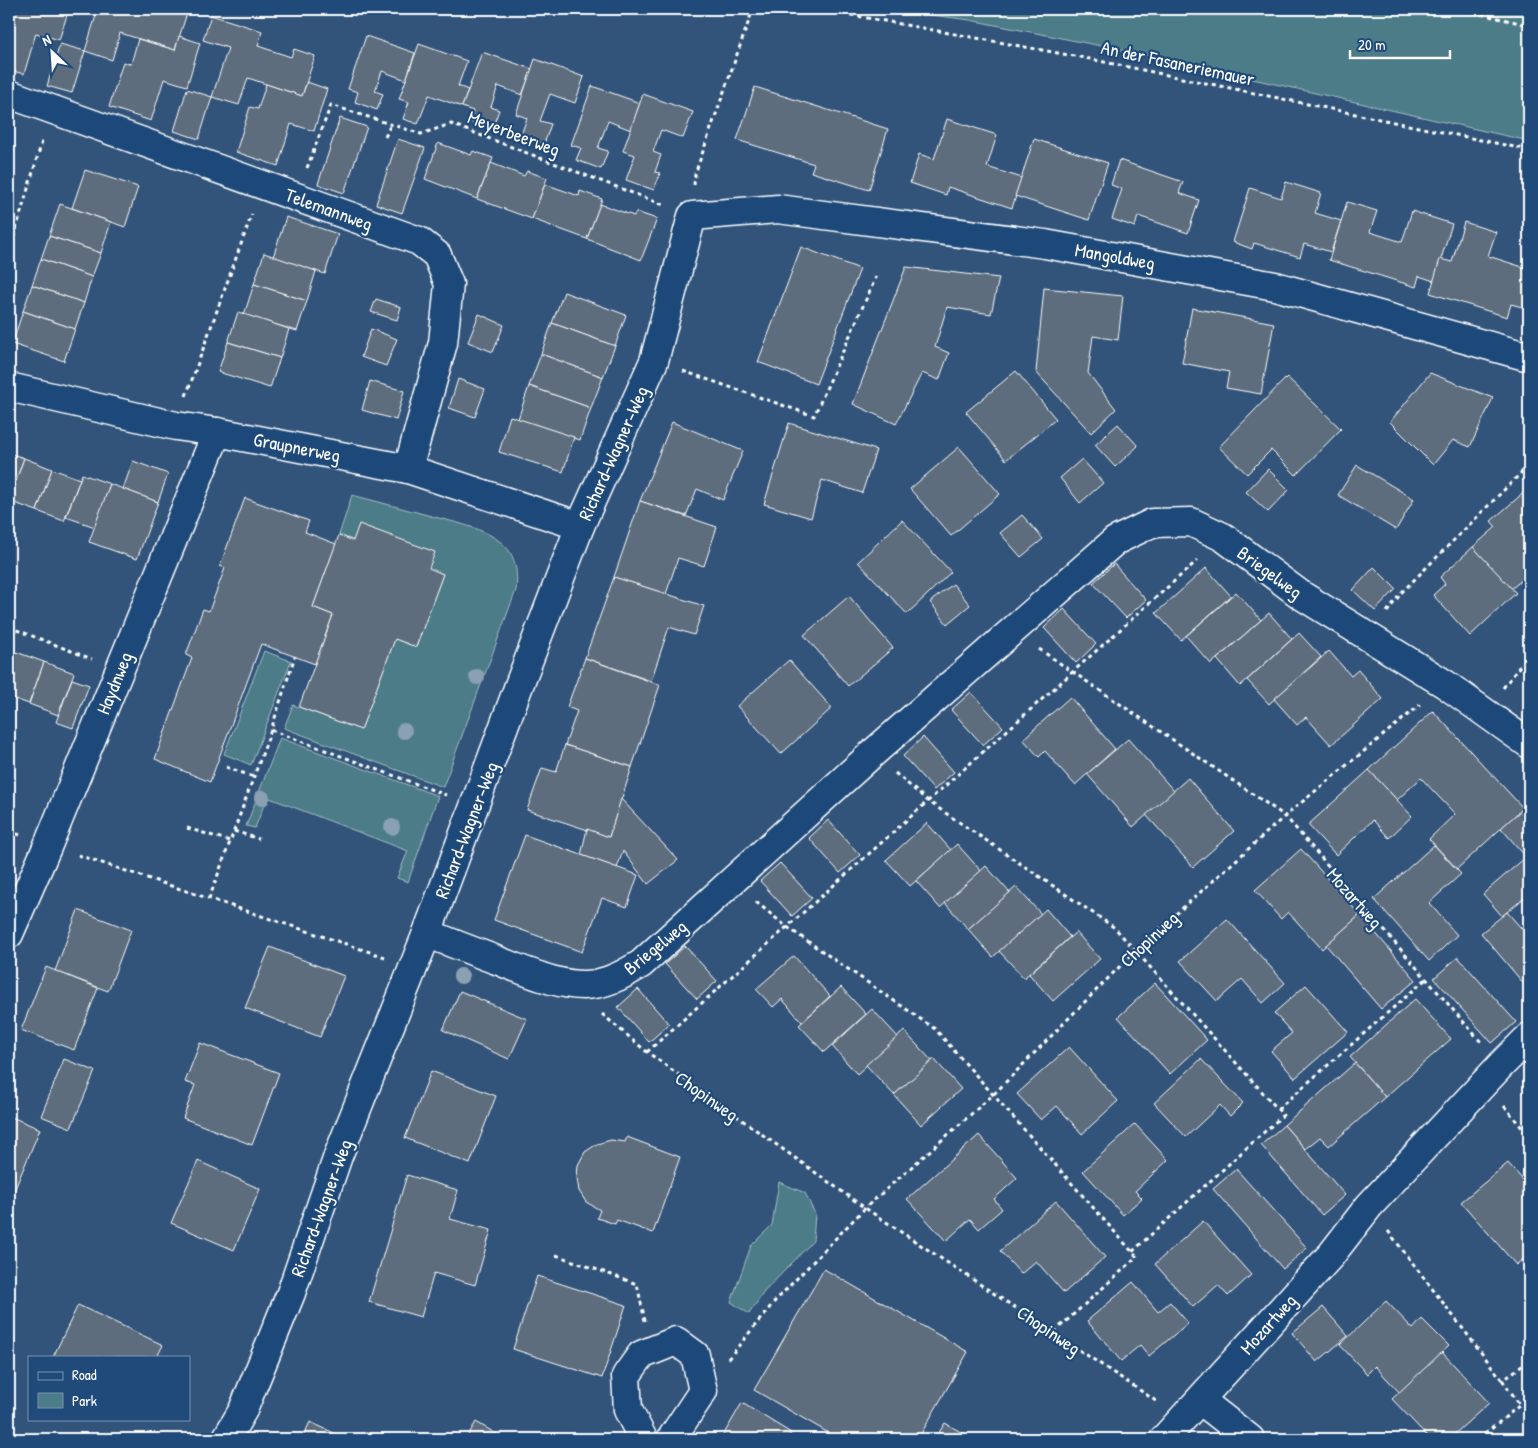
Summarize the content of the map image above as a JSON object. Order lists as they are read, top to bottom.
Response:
{
  "streets": {
    "street": [
      "Telemannweg",
      "Mangoldweg",
      "Graupnerweg",
      "Richard-Wagner-Weg",
      "Briegelweg",
      "Haydnweg",
      "Mozartweg"
    ],
    "path": ["An der Fasaneriemauer", "Meyerbeerweg", "Chopinweg"]
  },
  "crossings": [
    ["Meyerbeerweg", "Telemannweg"],
    ["Meyerbeerweg", "Mangoldweg"],
    ["Meyerbeerweg", "Richard-Wagner-Weg"],
    ["Telemannweg", "Graupnerweg"],
    ["Mangoldweg", "Richard-Wagner-Weg"],
    ["Graupnerweg", "Richard-Wagner-Weg"],
    ["Graupnerweg", "Haydnweg"],
    ["Richard-Wagner-Weg", "Briegelweg"],
    ["Briegelweg", "Chopinweg"],
    ["Mozartweg", "Chopinweg"]
  ],
  "legend": ["Road", "Park"],
  "scale_bar": "20 m",
  "north": "top left"
}
